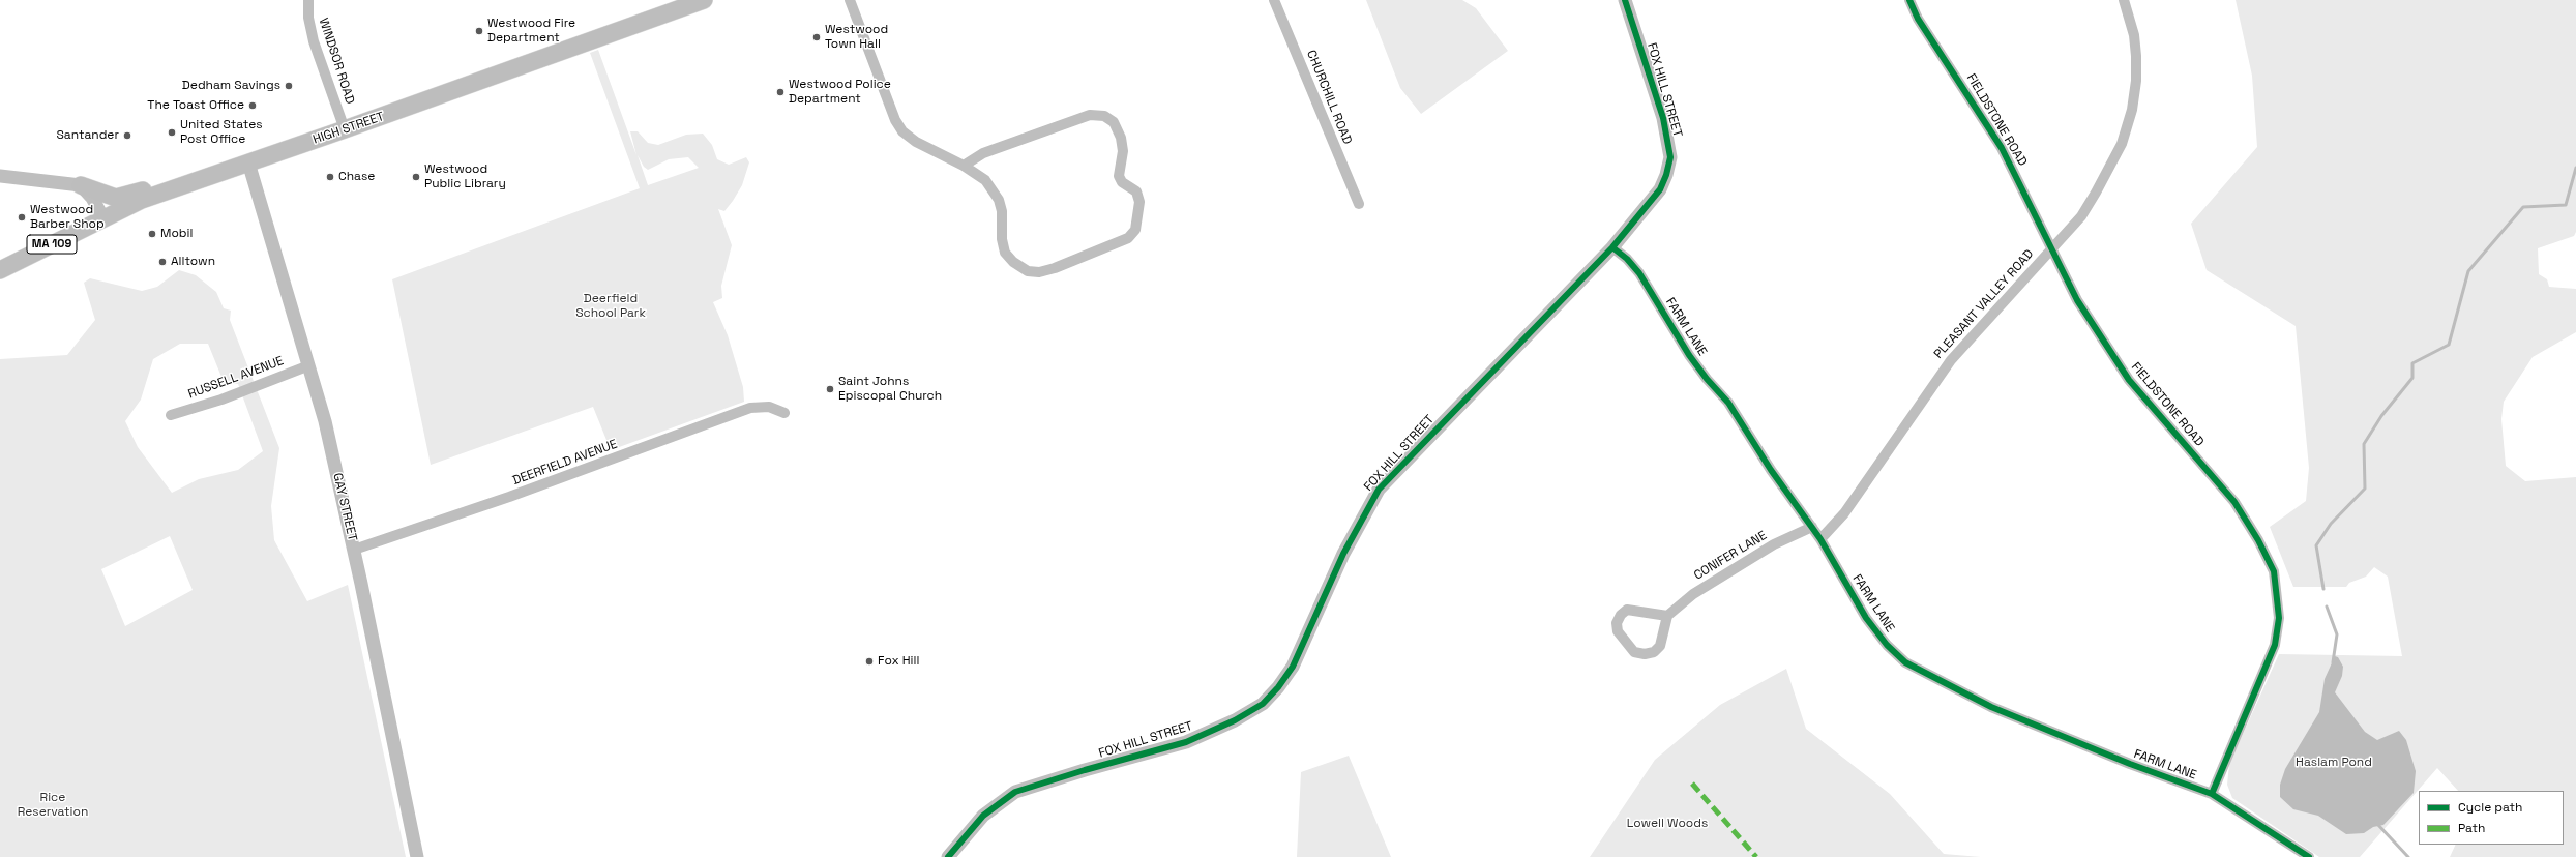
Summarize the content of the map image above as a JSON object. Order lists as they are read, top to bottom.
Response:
{
  "streets": {
    "main road": ["HIGH STREET", "MA 109"],
    "street": [
      "WINDSOR ROAD",
      "FOX HILL STREET",
      "CHURCHILL ROAD",
      "FIELDSTONE ROAD",
      "PLEASANT VALLEY ROAD",
      "FARM LANE",
      "RUSSELL AVENUE",
      "DEERFIELD AVENUE",
      "GAY STREET",
      "CONIFER LANE"
    ]
  },
  "crossings": [
    ["WINDSOR ROAD", "HIGH STREET"],
    ["FOX HILL STREET", "FARM LANE"],
    ["FIELDSTONE ROAD", "PLEASANT VALLEY ROAD"],
    ["FIELDSTONE ROAD", "FARM LANE"],
    ["HIGH STREET", "GAY STREET"],
    ["PLEASANT VALLEY ROAD", "FARM LANE"],
    ["FARM LANE", "CONIFER LANE"],
    ["RUSSELL AVENUE", "GAY STREET"],
    ["DEERFIELD AVENUE", "GAY STREET"]
  ],
  "parks": [
    "Deerfield School Park",
    "Haslam Pond",
    "Rice Reservation",
    "Lowell Woods"
  ],
  "places": [
    "Westwood Fire Department",
    "Westwood Town Hall",
    "Dedham Savings",
    "Westwood Police Department",
    "The Toast Office",
    "United States Post Office",
    "Santander",
    "Chase",
    "Westwood Public Library",
    "Westwood Barber Shop",
    "Mobil",
    "Alltown",
    "Saint Johns Episcopal Church",
    "Fox Hill"
  ],
  "legend": ["Cycle path", "Path"]
}
